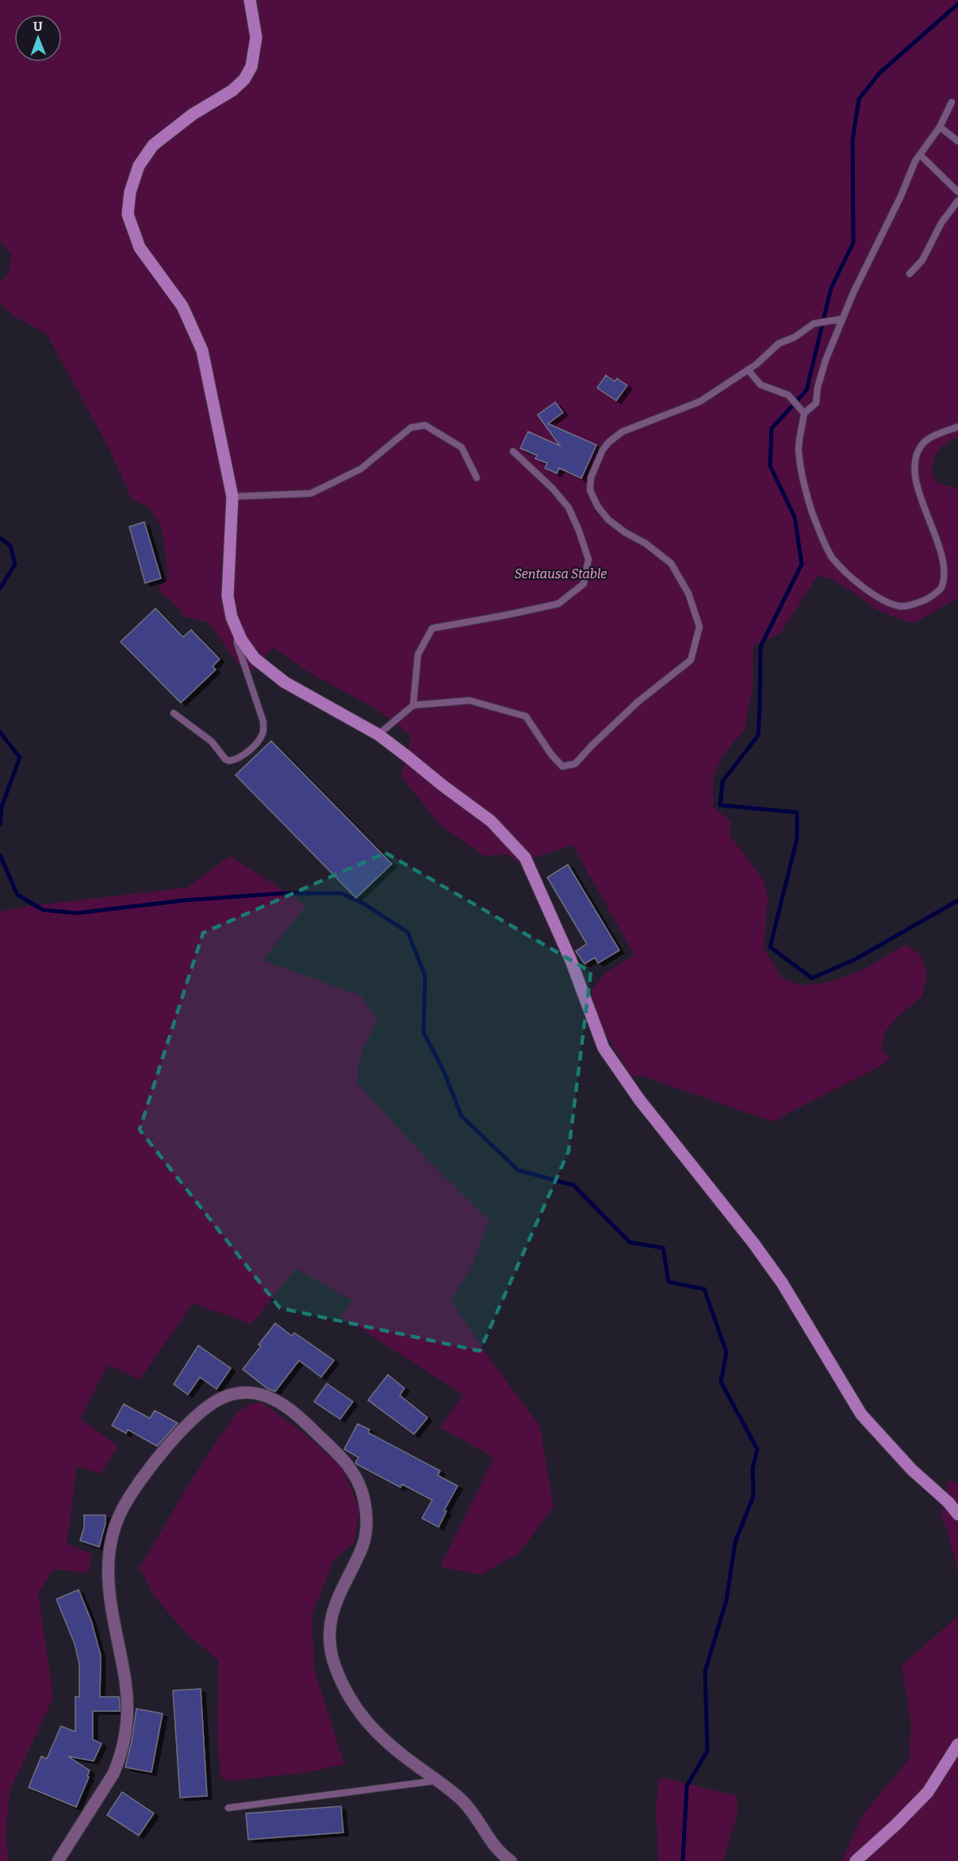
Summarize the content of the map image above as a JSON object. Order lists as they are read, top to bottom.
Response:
{
  "parks": ["Sentausa Stable"],
  "north": "top"
}
